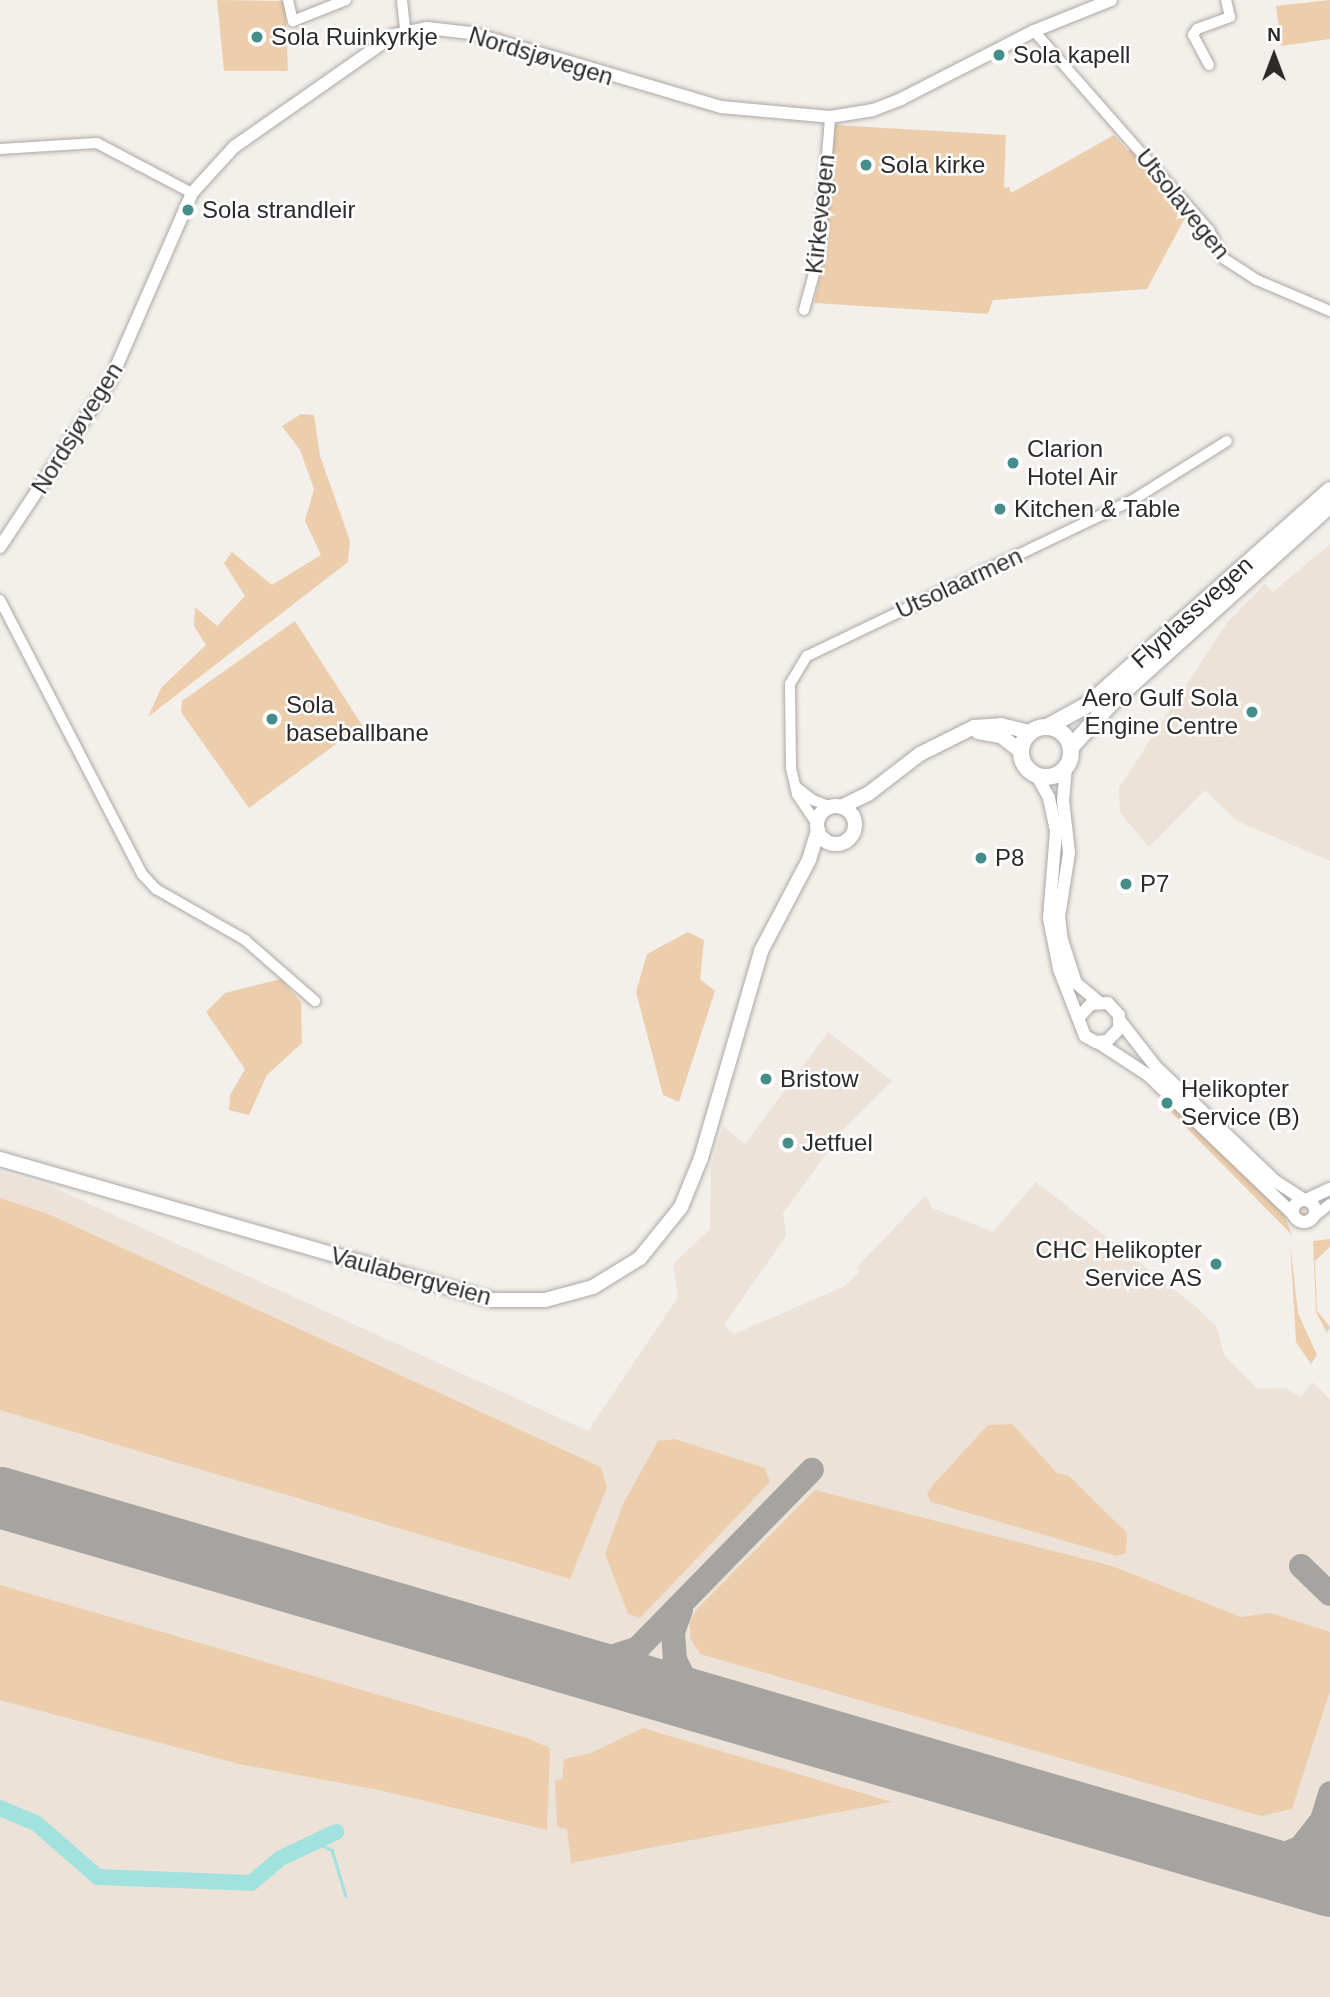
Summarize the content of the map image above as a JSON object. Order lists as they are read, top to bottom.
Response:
{
  "streets": {
    "highway": ["Flyplassvegen"],
    "main road": ["Vaulabergveien"],
    "street": [
      "Nordsjøvegen",
      "Utsolavegen",
      "Kirkevegen",
      "Utsolaarmen"
    ]
  },
  "crossings": [
    ["Nordsjøvegen", "Utsolavegen"],
    ["Nordsjøvegen", "Kirkevegen"],
    ["Utsolaarmen", "Vaulabergveien"]
  ],
  "places": [
    "Sola Ruinkyrkje",
    "Sola kapell",
    "Sola kirke",
    "Sola strandleir",
    "Clarion Hotel Air",
    "Kitchen & Table",
    "Aero Gulf Sola Engine Centre",
    "Sola baseballbane",
    "P8",
    "P7",
    "Bristow",
    "Helikopter Service (B)",
    "Jetfuel",
    "CHC Helikopter Service AS"
  ],
  "north": "top"
}
